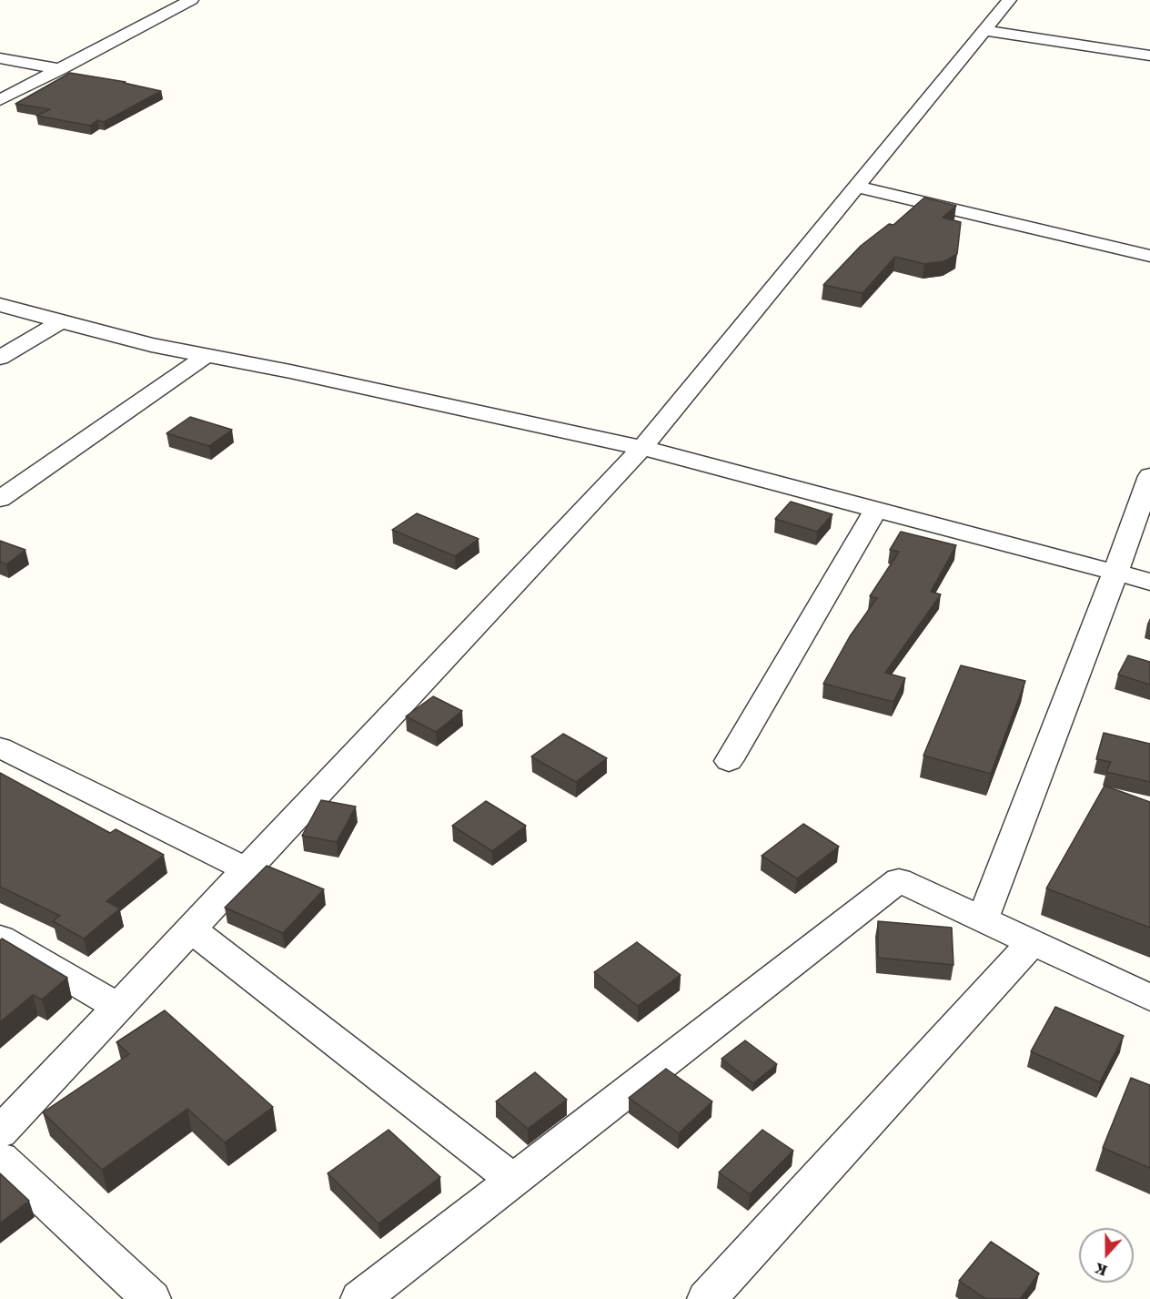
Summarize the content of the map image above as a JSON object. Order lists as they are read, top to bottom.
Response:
{
  "north": "bottom"
}
